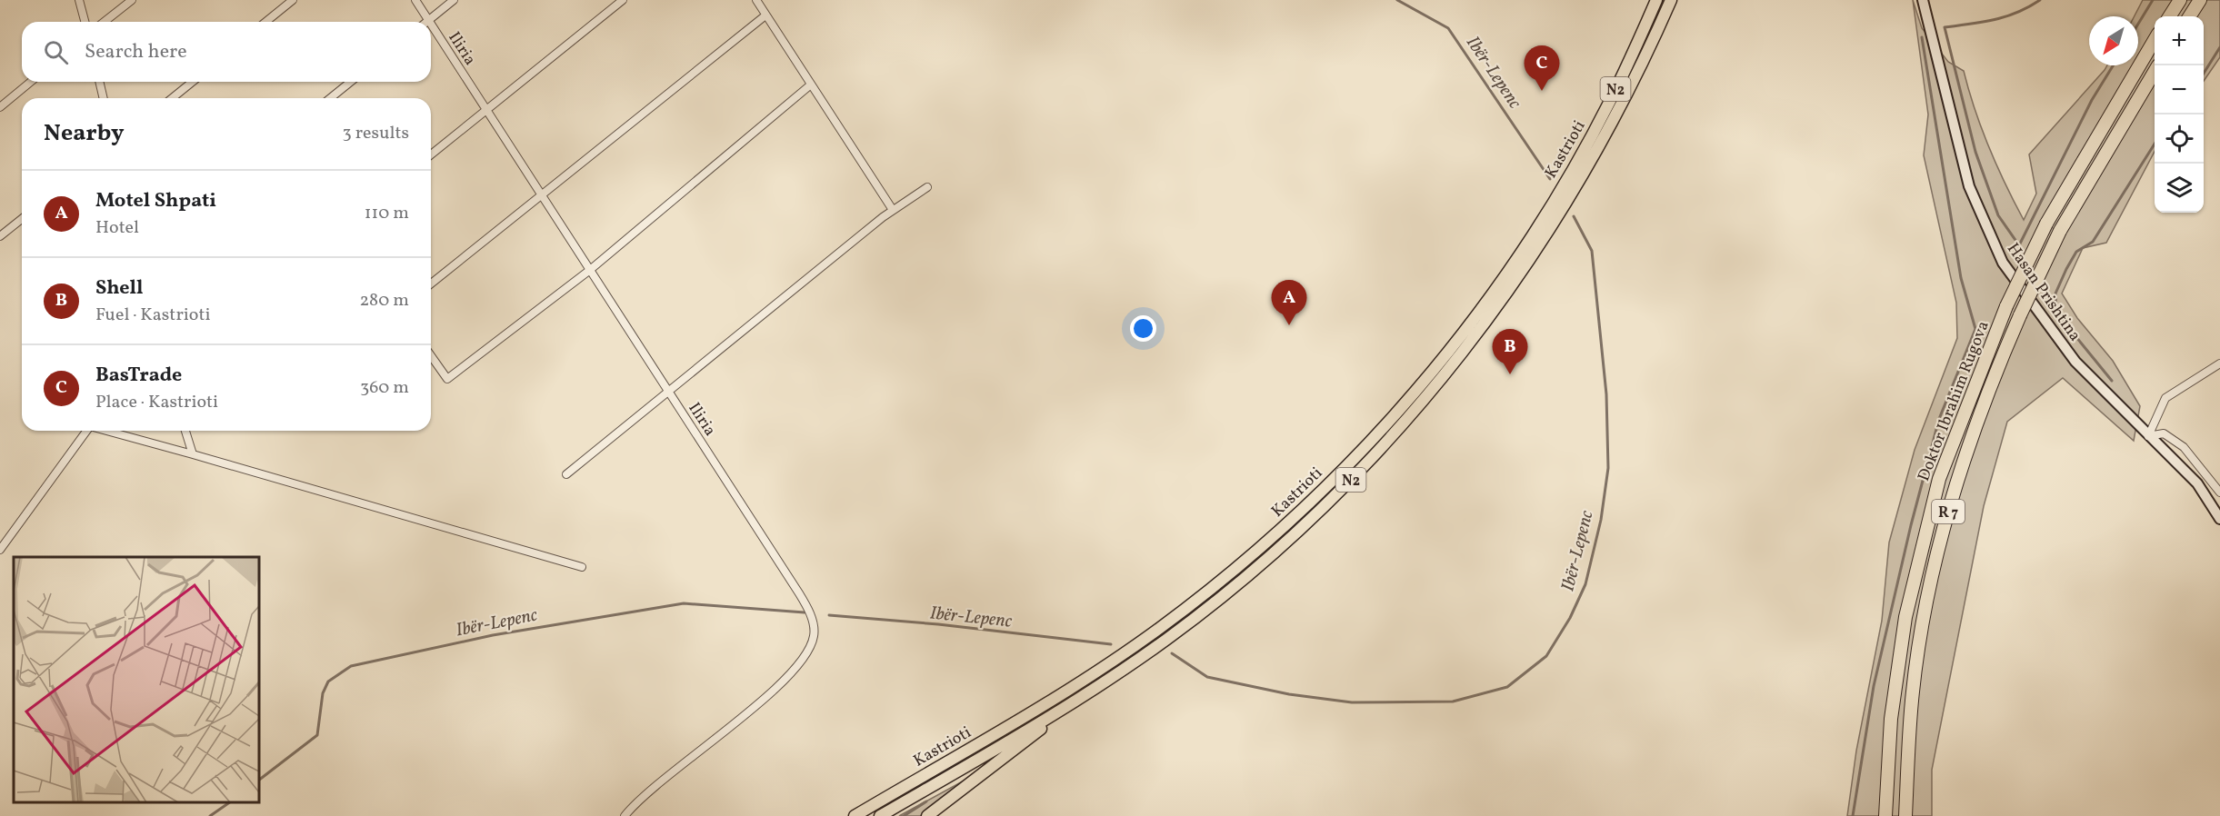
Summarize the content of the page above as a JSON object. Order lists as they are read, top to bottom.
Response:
{
  "streets": {
    "highway": [
      "N2",
      "Kastrioti",
      "Doktor Ibrahim Rugova",
      "R 7"
    ],
    "main road": ["Hasan Prishtina"],
    "street": ["Iliria"]
  },
  "water": ["Ibër-Lepenc"],
  "north": "bottom left",
  "page": {
    "map_buttons": ["+", "−"],
    "search": "Search here",
    "pins": ["C", "A", "B"],
    "heading": ["Nearby", "3 results"],
    "list": [
      {
        "mark": "A",
        "name": "Motel Shpati",
        "note": "Hotel",
        "value": "110 m"
      },
      {
        "mark": "B",
        "name": "Shell",
        "note": "Fuel · Kastrioti",
        "value": "280 m"
      },
      {
        "mark": "C",
        "name": "BasTrade",
        "note": "Place · Kastrioti",
        "value": "360 m"
      }
    ]
  }
}
